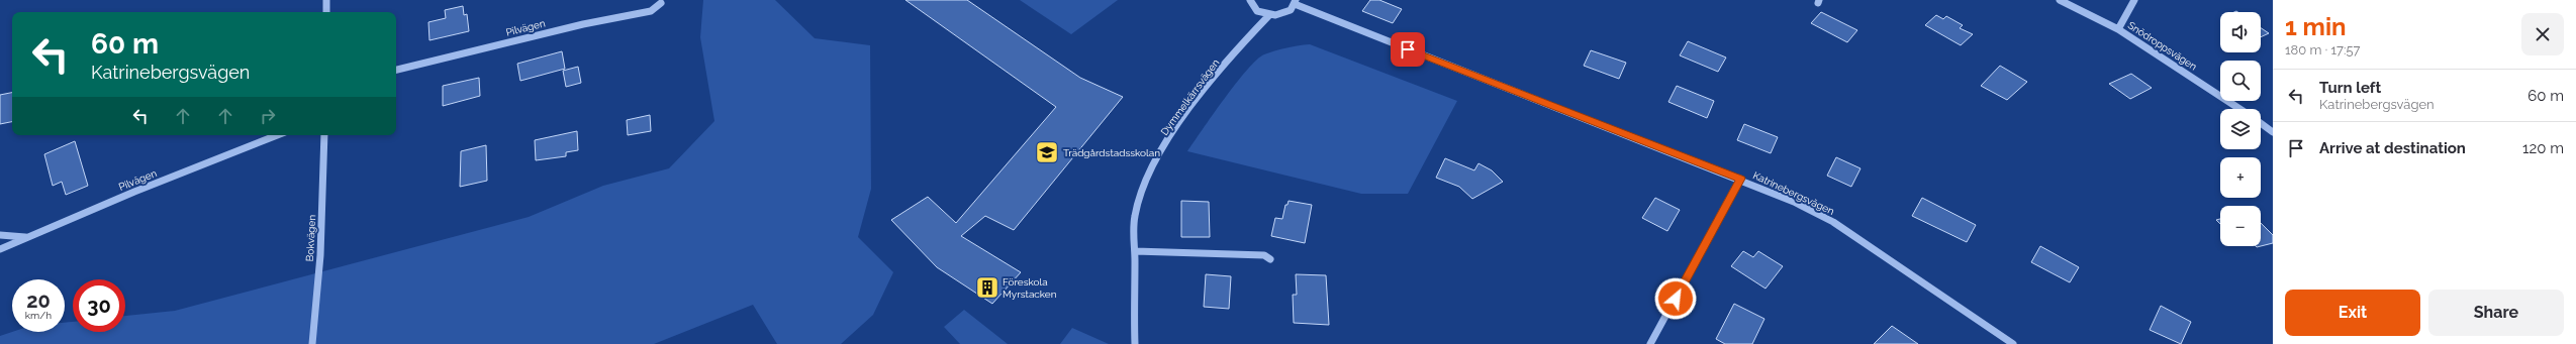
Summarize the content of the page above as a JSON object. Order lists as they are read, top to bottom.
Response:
{
  "streets": {
    "street": [
      "Pilvägen",
      "Snödroppsvägen",
      "Dymmelkärrsvägen",
      "Katrinebergsvägen",
      "Bokvägen"
    ]
  },
  "places": {
    "school or university": ["Trädgårdstadsskolan"],
    "building": ["Föreskola Myrstacken"]
  },
  "page": {
    "heading": ["1 min", "180 m · 17:57"],
    "map_buttons": ["+", "−"],
    "turn": ["60 m", "Katrinebergsvägen"],
    "list": [
      {
        "name": "Turn left",
        "note": "Katrinebergsvägen",
        "value": "60 m"
      },
      {
        "name": "Arrive at destination",
        "value": "120 m"
      }
    ],
    "speed": "20 km/h",
    "limit": "30",
    "buttons": ["Exit", "Share"]
  }
}
